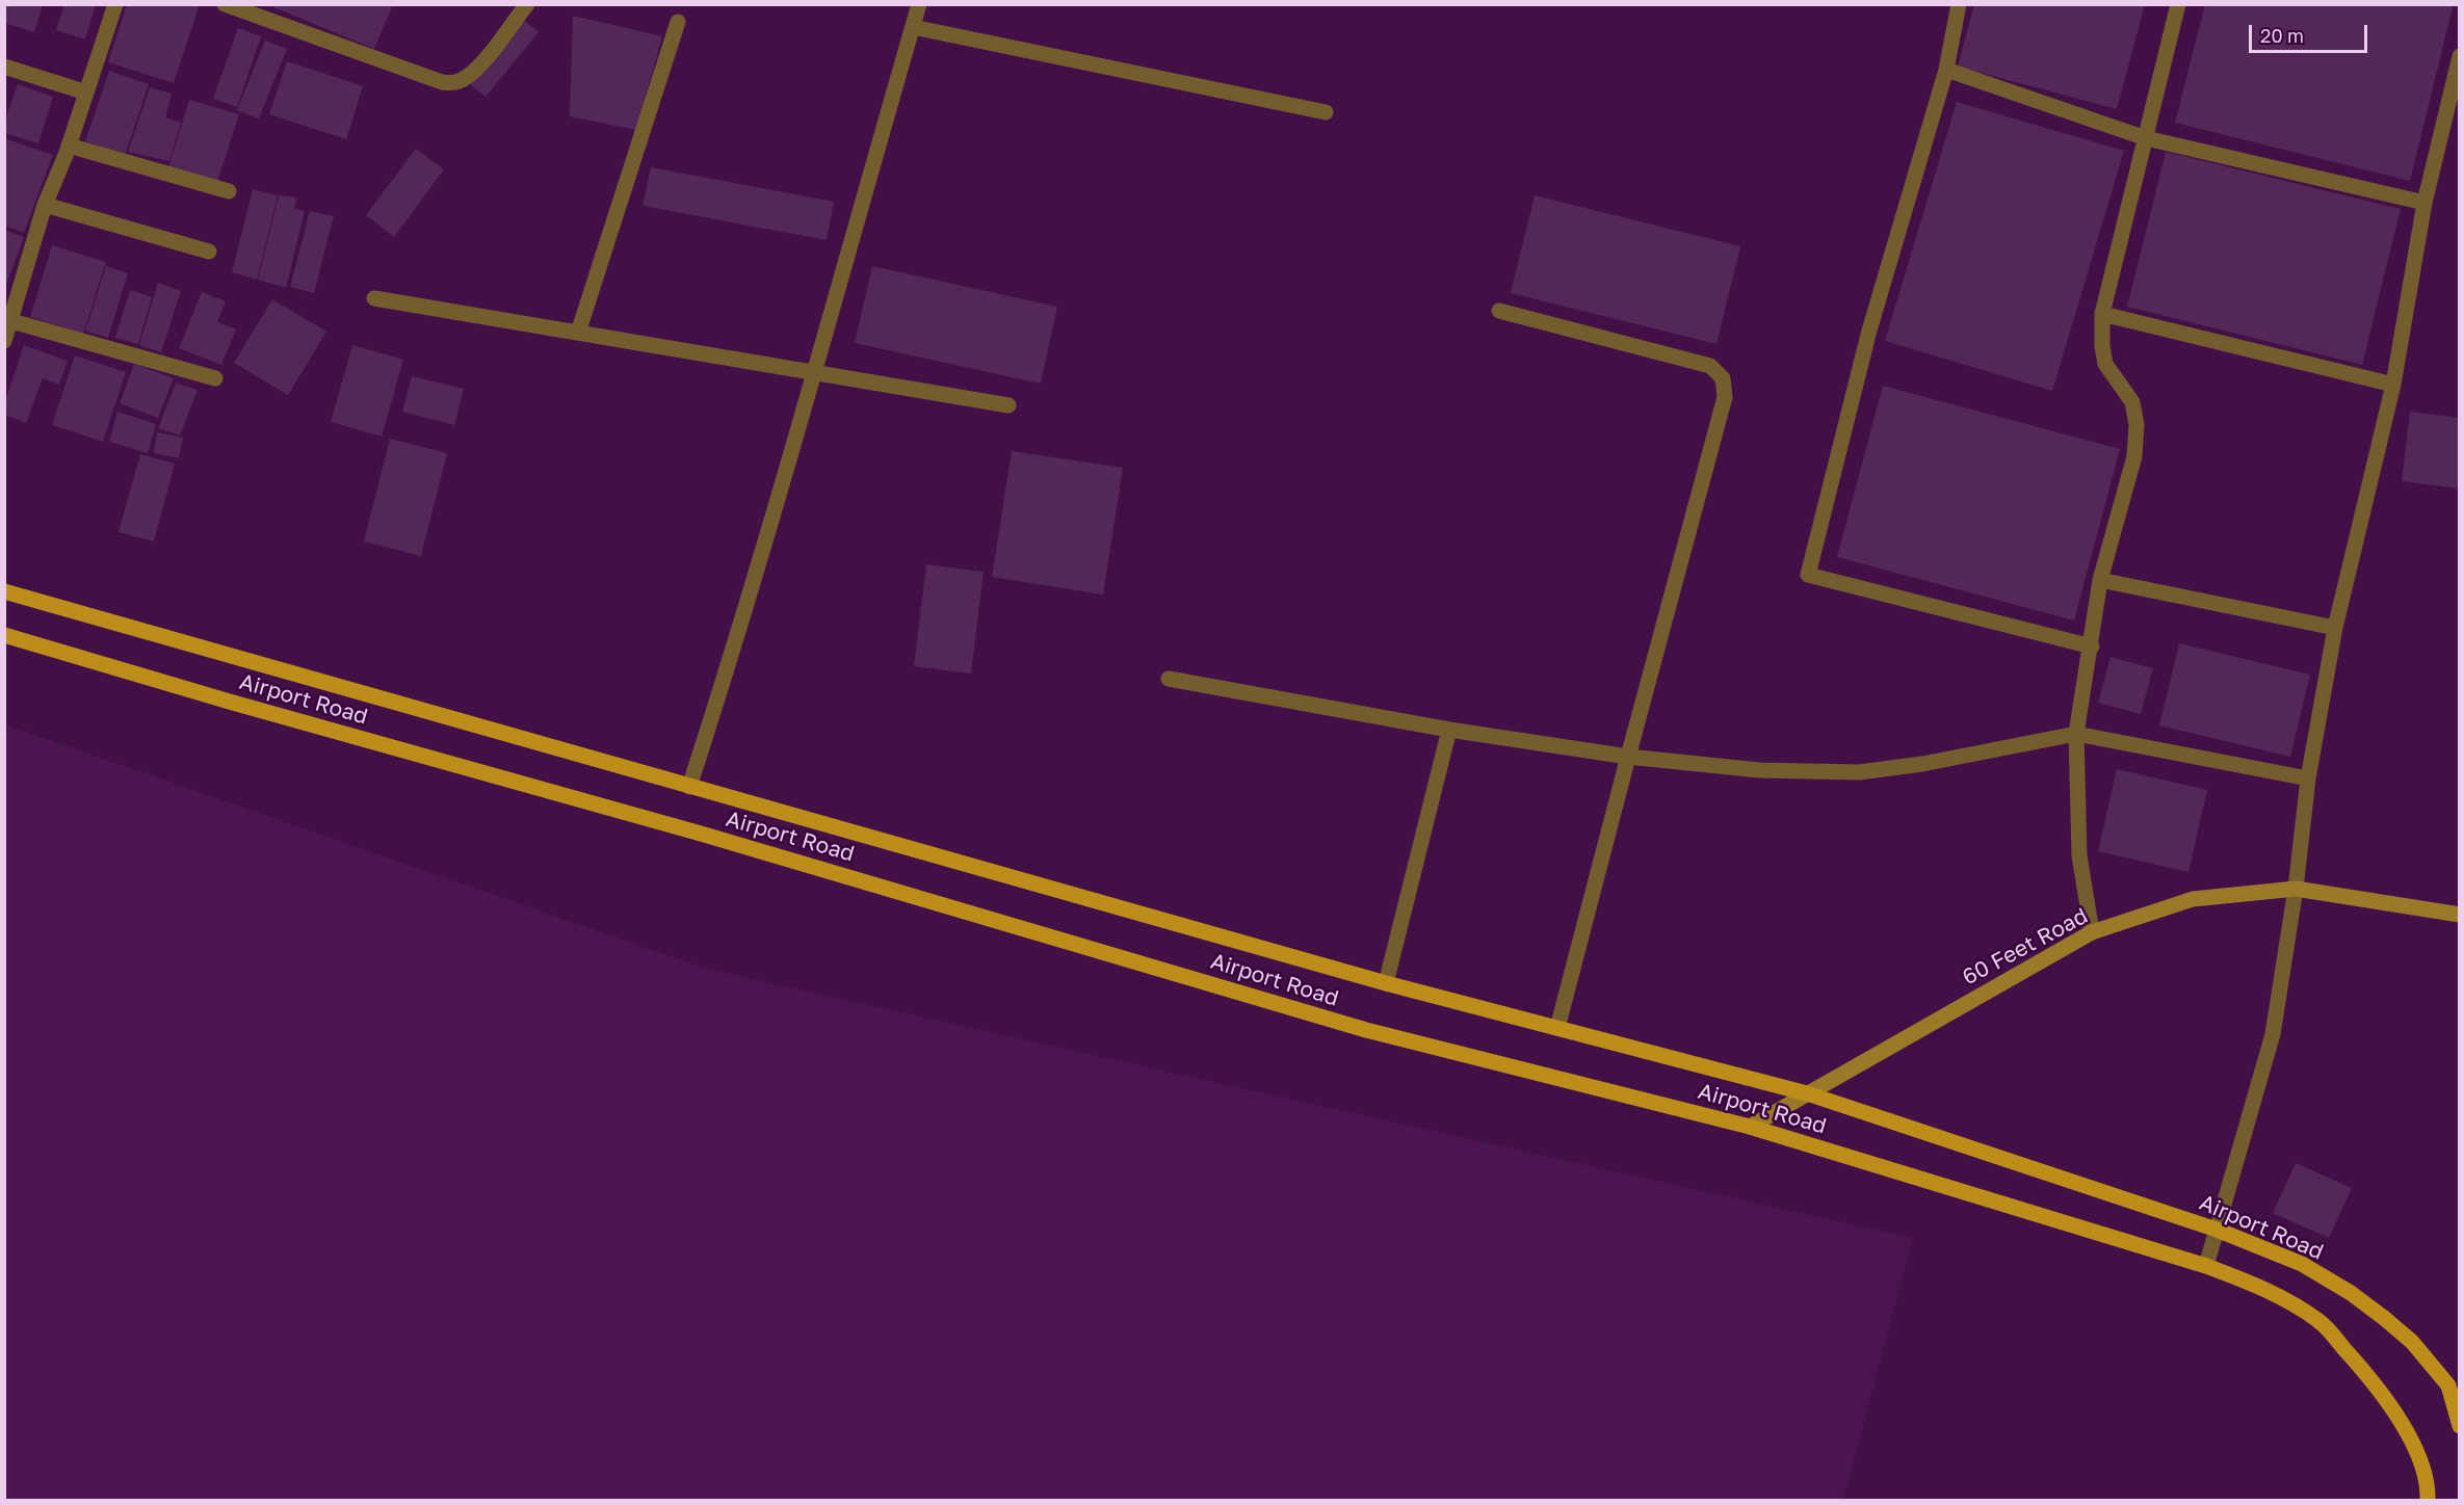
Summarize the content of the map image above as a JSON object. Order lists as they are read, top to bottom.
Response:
{
  "streets": {
    "main road": ["Airport Road", "60 Feet Road"]
  },
  "crossings": [
    ["Airport Road", "60 Feet Road"]
  ],
  "scale_bar": "20 m"
}
